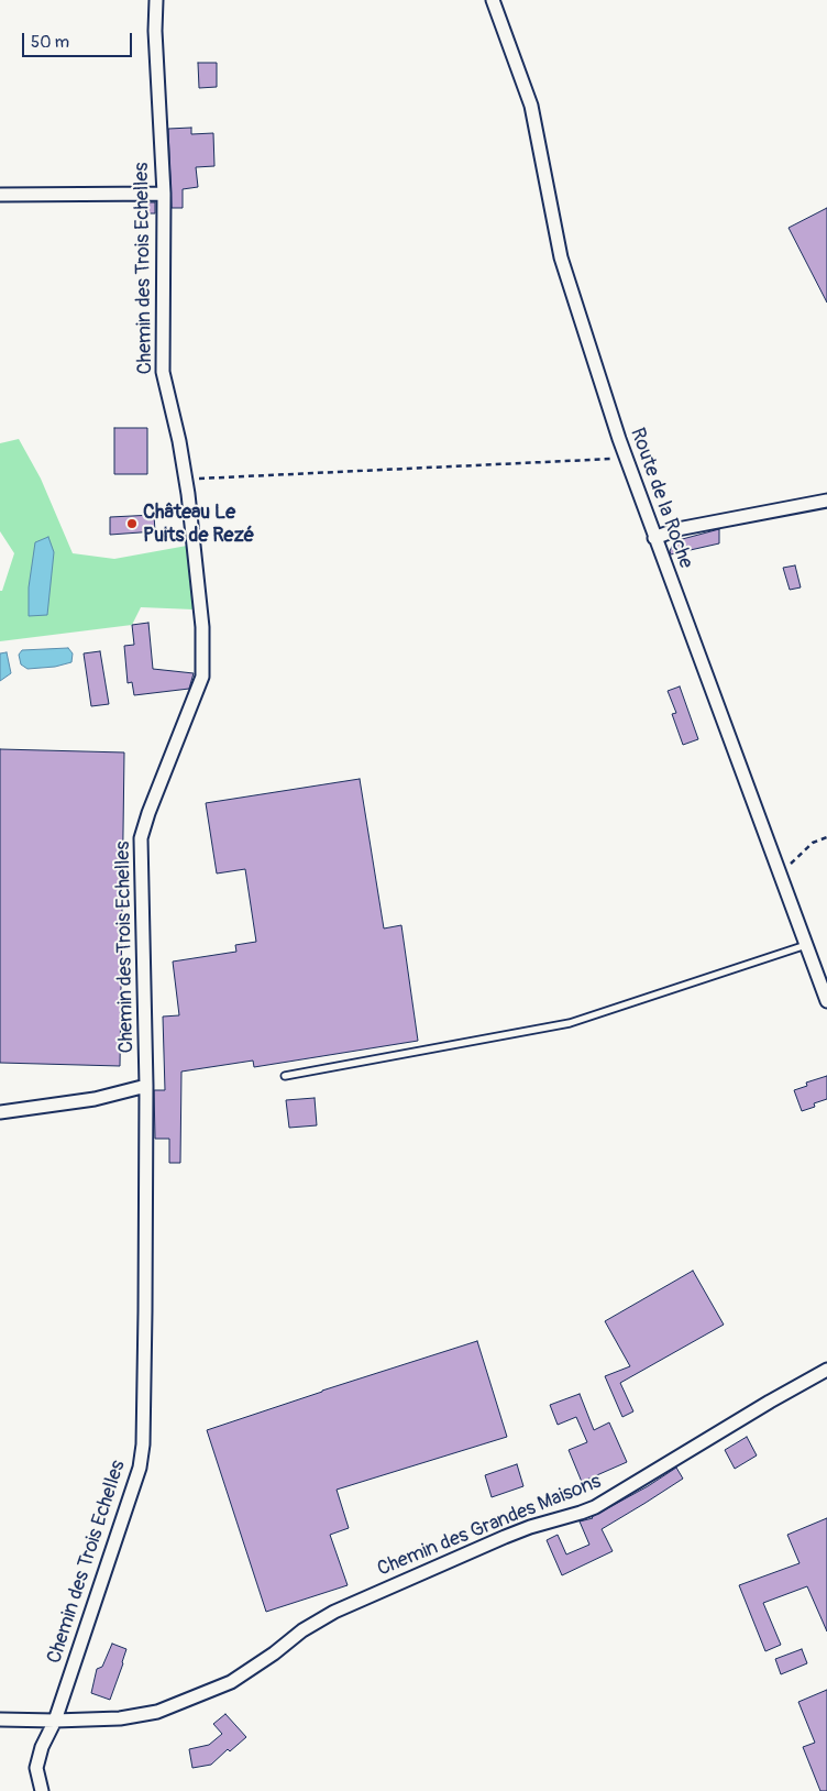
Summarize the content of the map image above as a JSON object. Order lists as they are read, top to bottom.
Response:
{
  "streets": {
    "street": ["Chemin des Trois Echelles", "Route de la Roche", "Chemin des Grandes Maisons"]
  },
  "crossings": [
    ["Chemin des Trois Echelles", "Chemin des Grandes Maisons"]
  ],
  "places": ["Château Le Puits de Rezé"],
  "scale_bar": "50 m"
}
